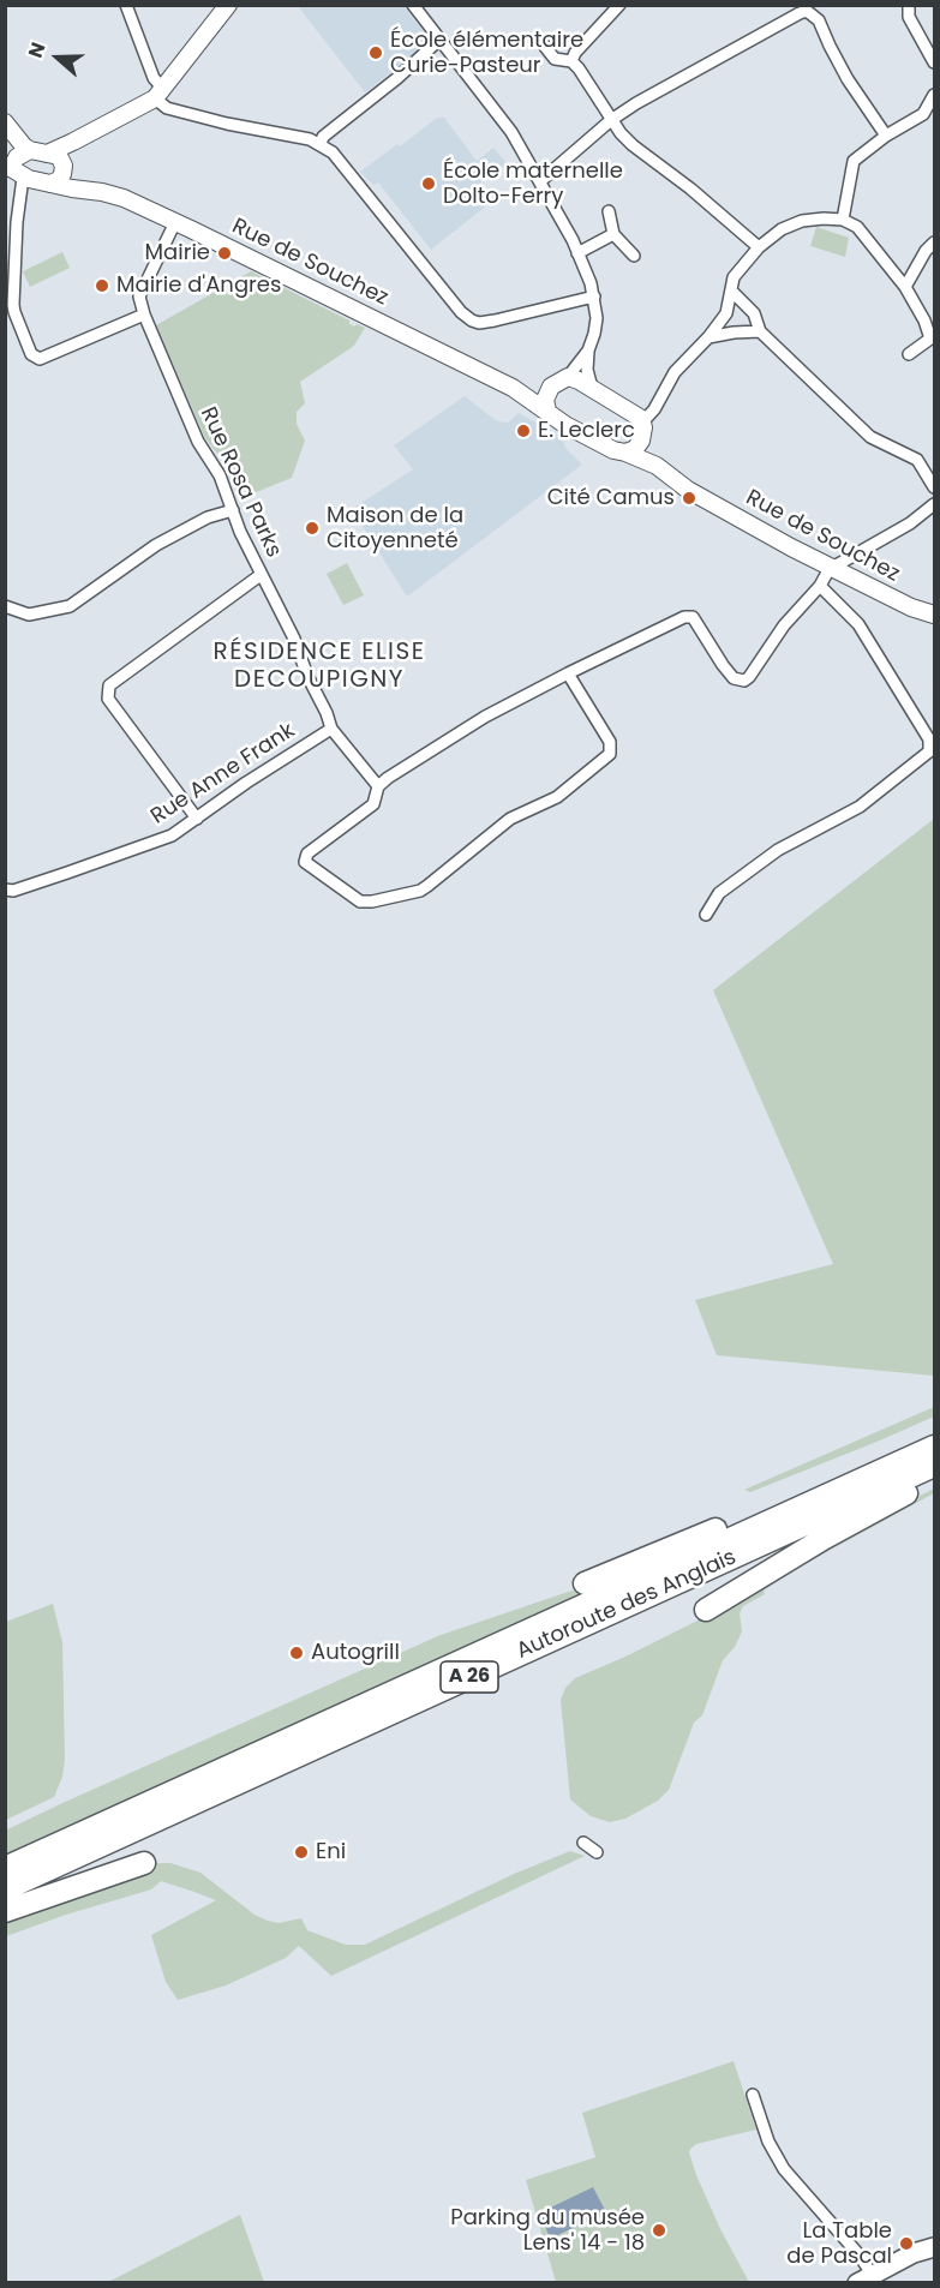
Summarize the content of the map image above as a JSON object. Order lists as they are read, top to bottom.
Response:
{
  "streets": {
    "highway": ["Autoroute des Anglais", "A 26"],
    "main road": ["Rue de Souchez"],
    "street": ["Rue Rosa Parks", "Rue Anne Frank"]
  },
  "crossings": [
    ["Rue de Souchez", "Rue Rosa Parks"],
    ["Rue Rosa Parks", "Rue Anne Frank"]
  ],
  "districts": ["RÉSIDENCE ELISE DECOUPIGNY"],
  "places": [
    "École élémentaire Curie-Pasteur",
    "École maternelle Dolto-Ferry",
    "Mairie",
    "Mairie d'Angres",
    "E. Leclerc",
    "Cité Camus",
    "Maison de la Citoyenneté",
    "Autogrill",
    "Eni",
    "Parking du musée Lens' 14 - 18",
    "La Table de Pascal"
  ],
  "north": "left"
}
